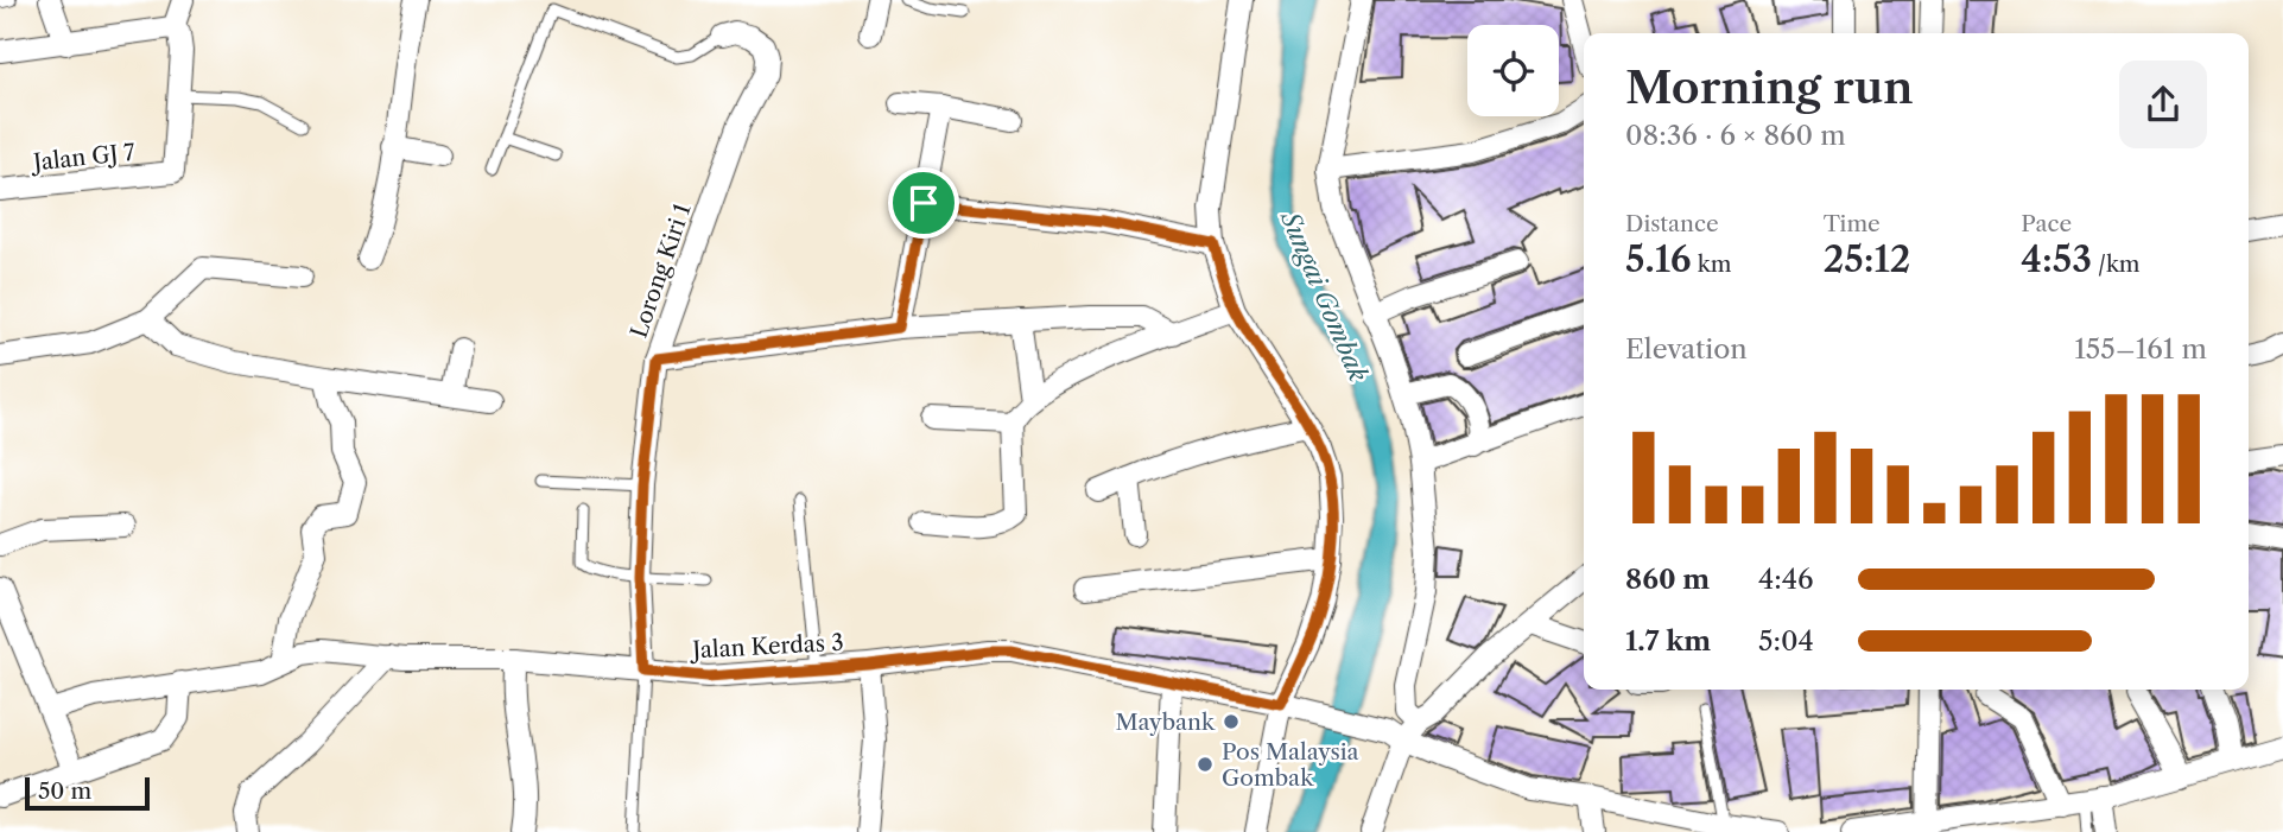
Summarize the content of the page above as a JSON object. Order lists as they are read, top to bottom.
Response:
{
  "streets": {
    "street": ["Jalan GJ 7", "Lorong Kiri 1", "Jalan Kerdas 3"]
  },
  "crossings": [
    ["Lorong Kiri 1", "Jalan Kerdas 3"]
  ],
  "water": ["Sungai Gombak"],
  "places": ["Maybank", "Pos Malaysia Gombak"],
  "scale_bar": "50 m",
  "page": {
    "heading": ["Morning run", "08:36 · 6 × 860 m"],
    "stats": [
      ["Distance", "5.16 km"],
      ["Time", "25:12"],
      ["Pace", "4:53 /km"]
    ],
    "chart": ["Elevation", "155–161 m"],
    "list": [
      {
        "name": "860 m",
        "note": "4:46"
      },
      {
        "name": "1.7 km",
        "note": "5:04"
      }
    ],
    "scale": "50 m"
  }
}
